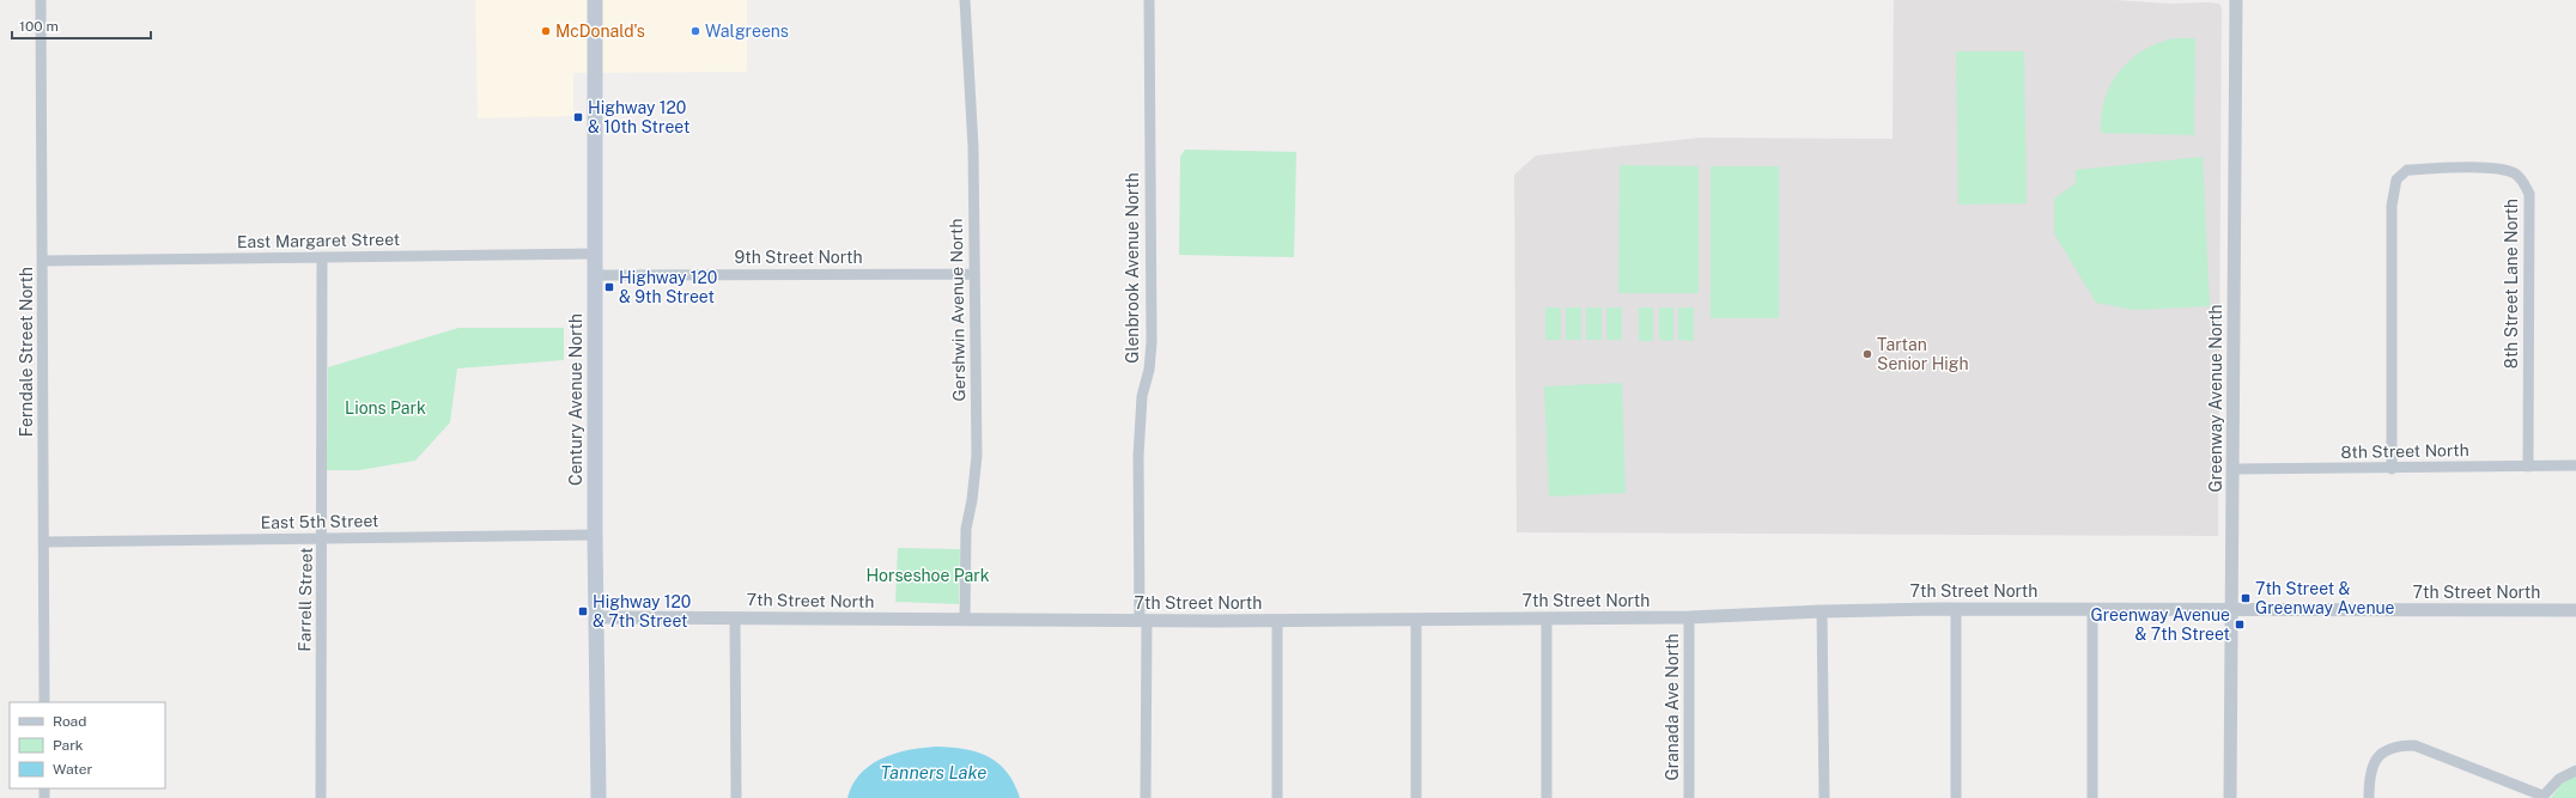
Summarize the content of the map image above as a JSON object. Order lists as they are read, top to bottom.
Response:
{
  "streets": {
    "main road": ["Century Avenue North"],
    "street": [
      "East Margaret Street",
      "9th Street North",
      "Glenbrook Avenue North",
      "8th Street Lane North",
      "Gershwin Avenue North",
      "Ferndale Street North",
      "Greenway Avenue North",
      "8th Street North",
      "East 5th Street",
      "7th Street North",
      "Farrell Street",
      "Granada Ave North"
    ]
  },
  "crossings": [
    ["East Margaret Street", "Ferndale Street North"],
    ["East Margaret Street", "Century Avenue North"],
    ["East Margaret Street", "Farrell Street"],
    ["9th Street North", "Gershwin Avenue North"],
    ["9th Street North", "Century Avenue North"],
    ["Glenbrook Avenue North", "7th Street North"],
    ["8th Street Lane North", "8th Street North"],
    ["Gershwin Avenue North", "7th Street North"],
    ["Ferndale Street North", "East 5th Street"],
    ["Greenway Avenue North", "8th Street North"],
    ["Greenway Avenue North", "7th Street North"],
    ["Century Avenue North", "East 5th Street"],
    ["Century Avenue North", "7th Street North"],
    ["East 5th Street", "Farrell Street"],
    ["7th Street North", "Granada Ave North"]
  ],
  "water": ["Tanners Lake"],
  "parks": ["Lions Park", "Horseshoe Park"],
  "places": {
    "other": ["McDonald's", "Walgreens", "Tartan Senior High"],
    "transit": [
      "Highway 120 & 10th Street",
      "Highway 120 & 9th Street",
      "7th Street & Greenway Avenue",
      "Highway 120 & 7th Street",
      "Greenway Avenue & 7th Street"
    ]
  },
  "legend": ["Road", "Park", "Water"],
  "scale_bar": "100 m"
}
